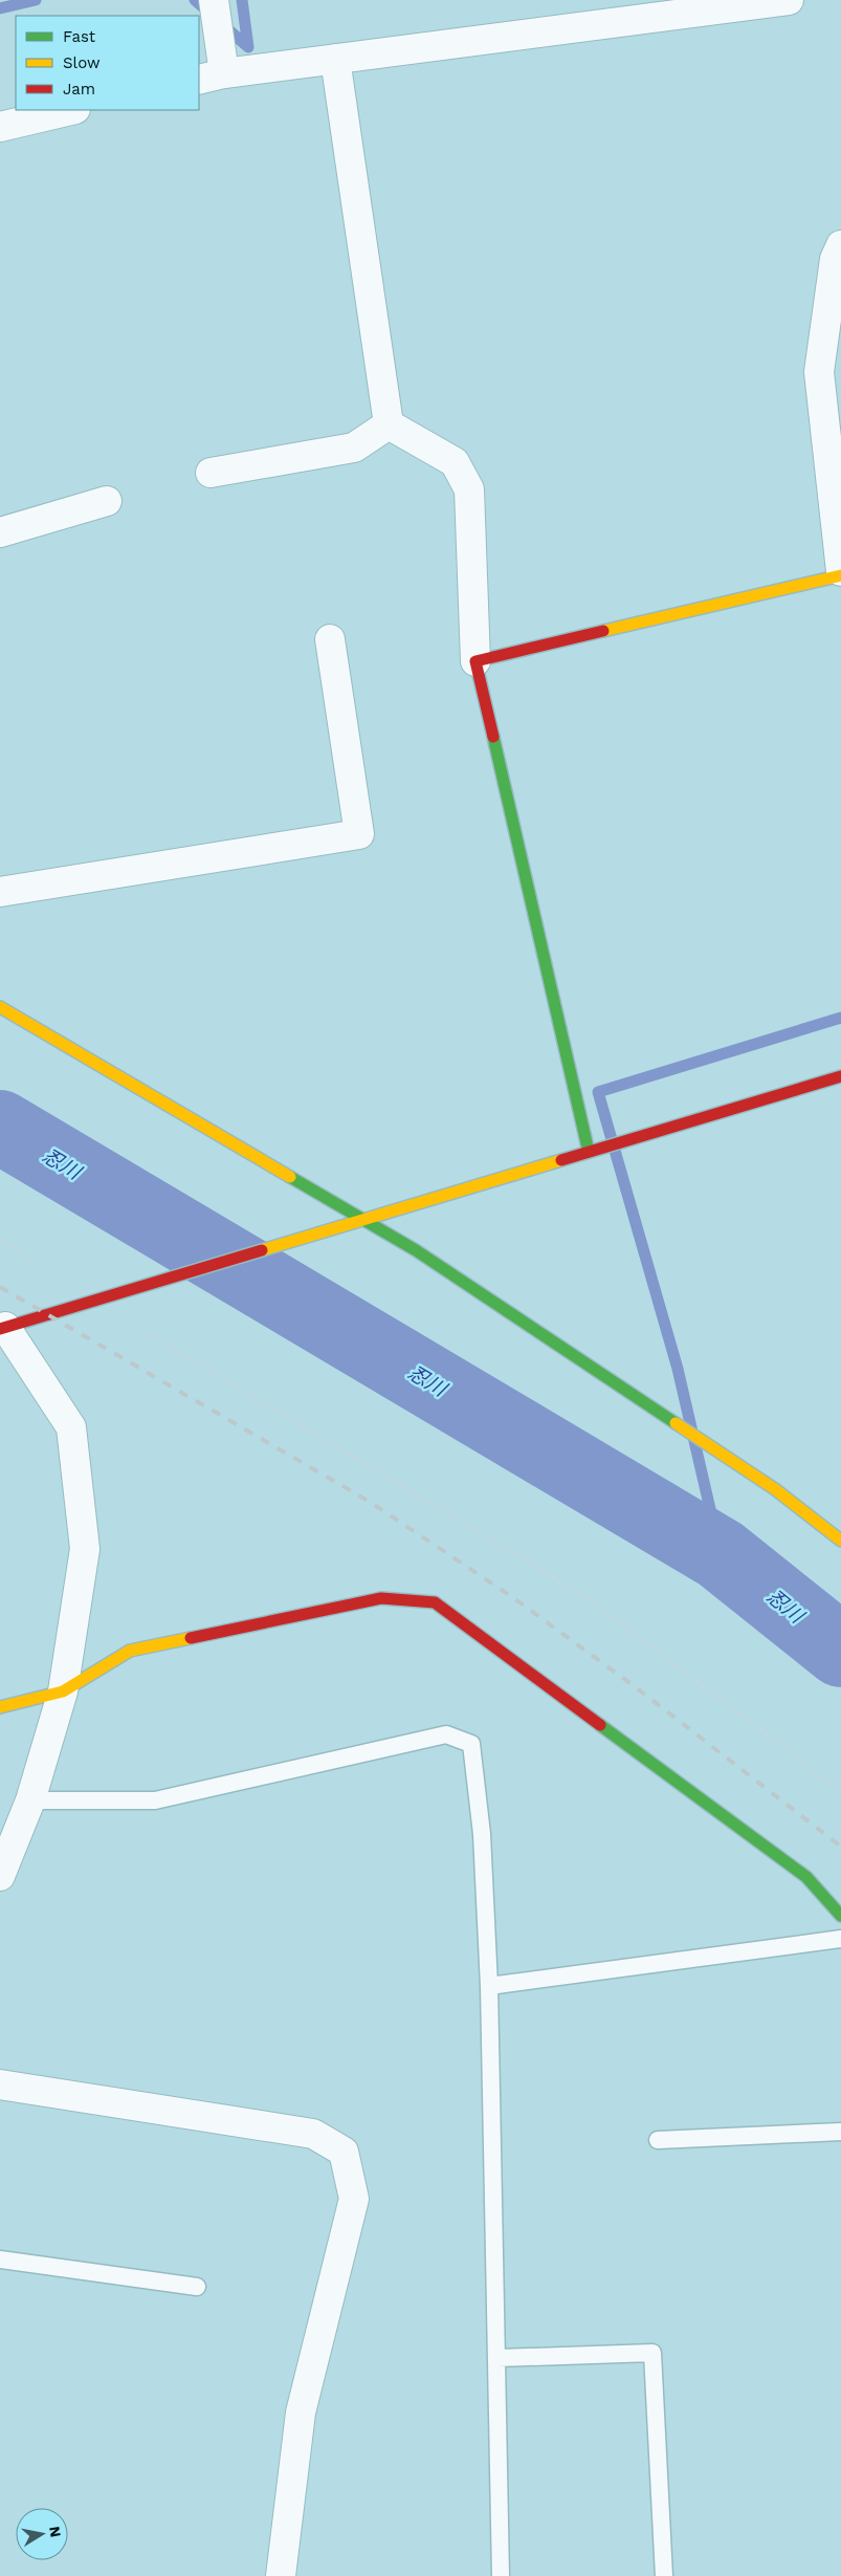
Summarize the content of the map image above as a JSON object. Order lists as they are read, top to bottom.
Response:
{
  "water": ["忍川"],
  "legend": ["Fast", "Slow", "Jam"],
  "north": "right"
}
